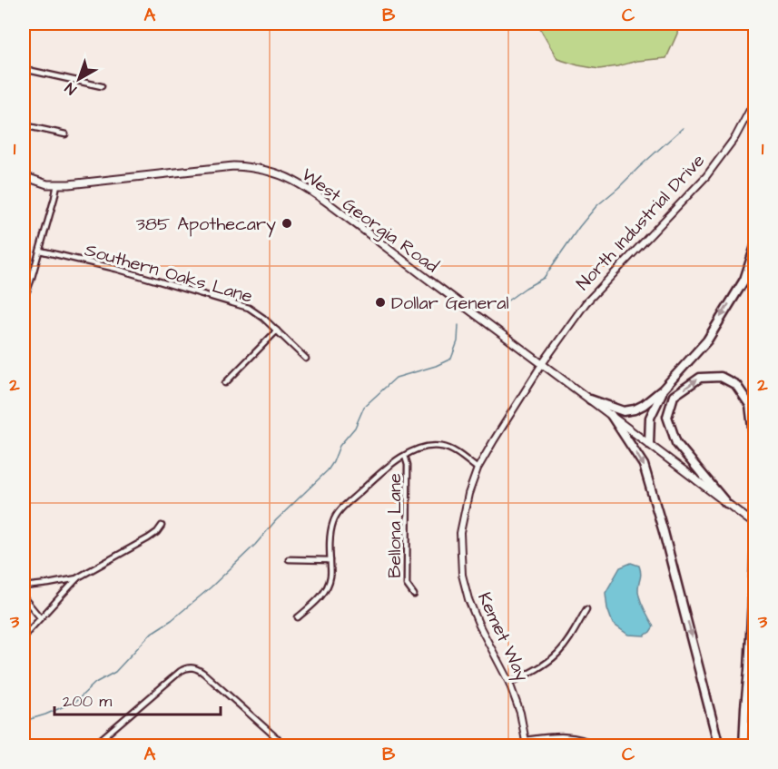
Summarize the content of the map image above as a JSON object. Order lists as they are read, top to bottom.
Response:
{
  "streets": {
    "main road": ["West Georgia Road"],
    "street": [
      "North Industrial Drive",
      "Southern Oaks Lane",
      "Bellona Lane",
      "Kemet Way"
    ]
  },
  "crossings": [
    ["West Georgia Road", "North Industrial Drive"],
    ["West Georgia Road", "Kemet Way"],
    ["North Industrial Drive", "Kemet Way"]
  ],
  "places": ["385 Apothecary", "Dollar General"],
  "scale_bar": "200 m",
  "north": "bottom left",
  "grid": {
    "columns": ["A", "B", "C"],
    "rows": ["1", "2", "3"]
  }
}
